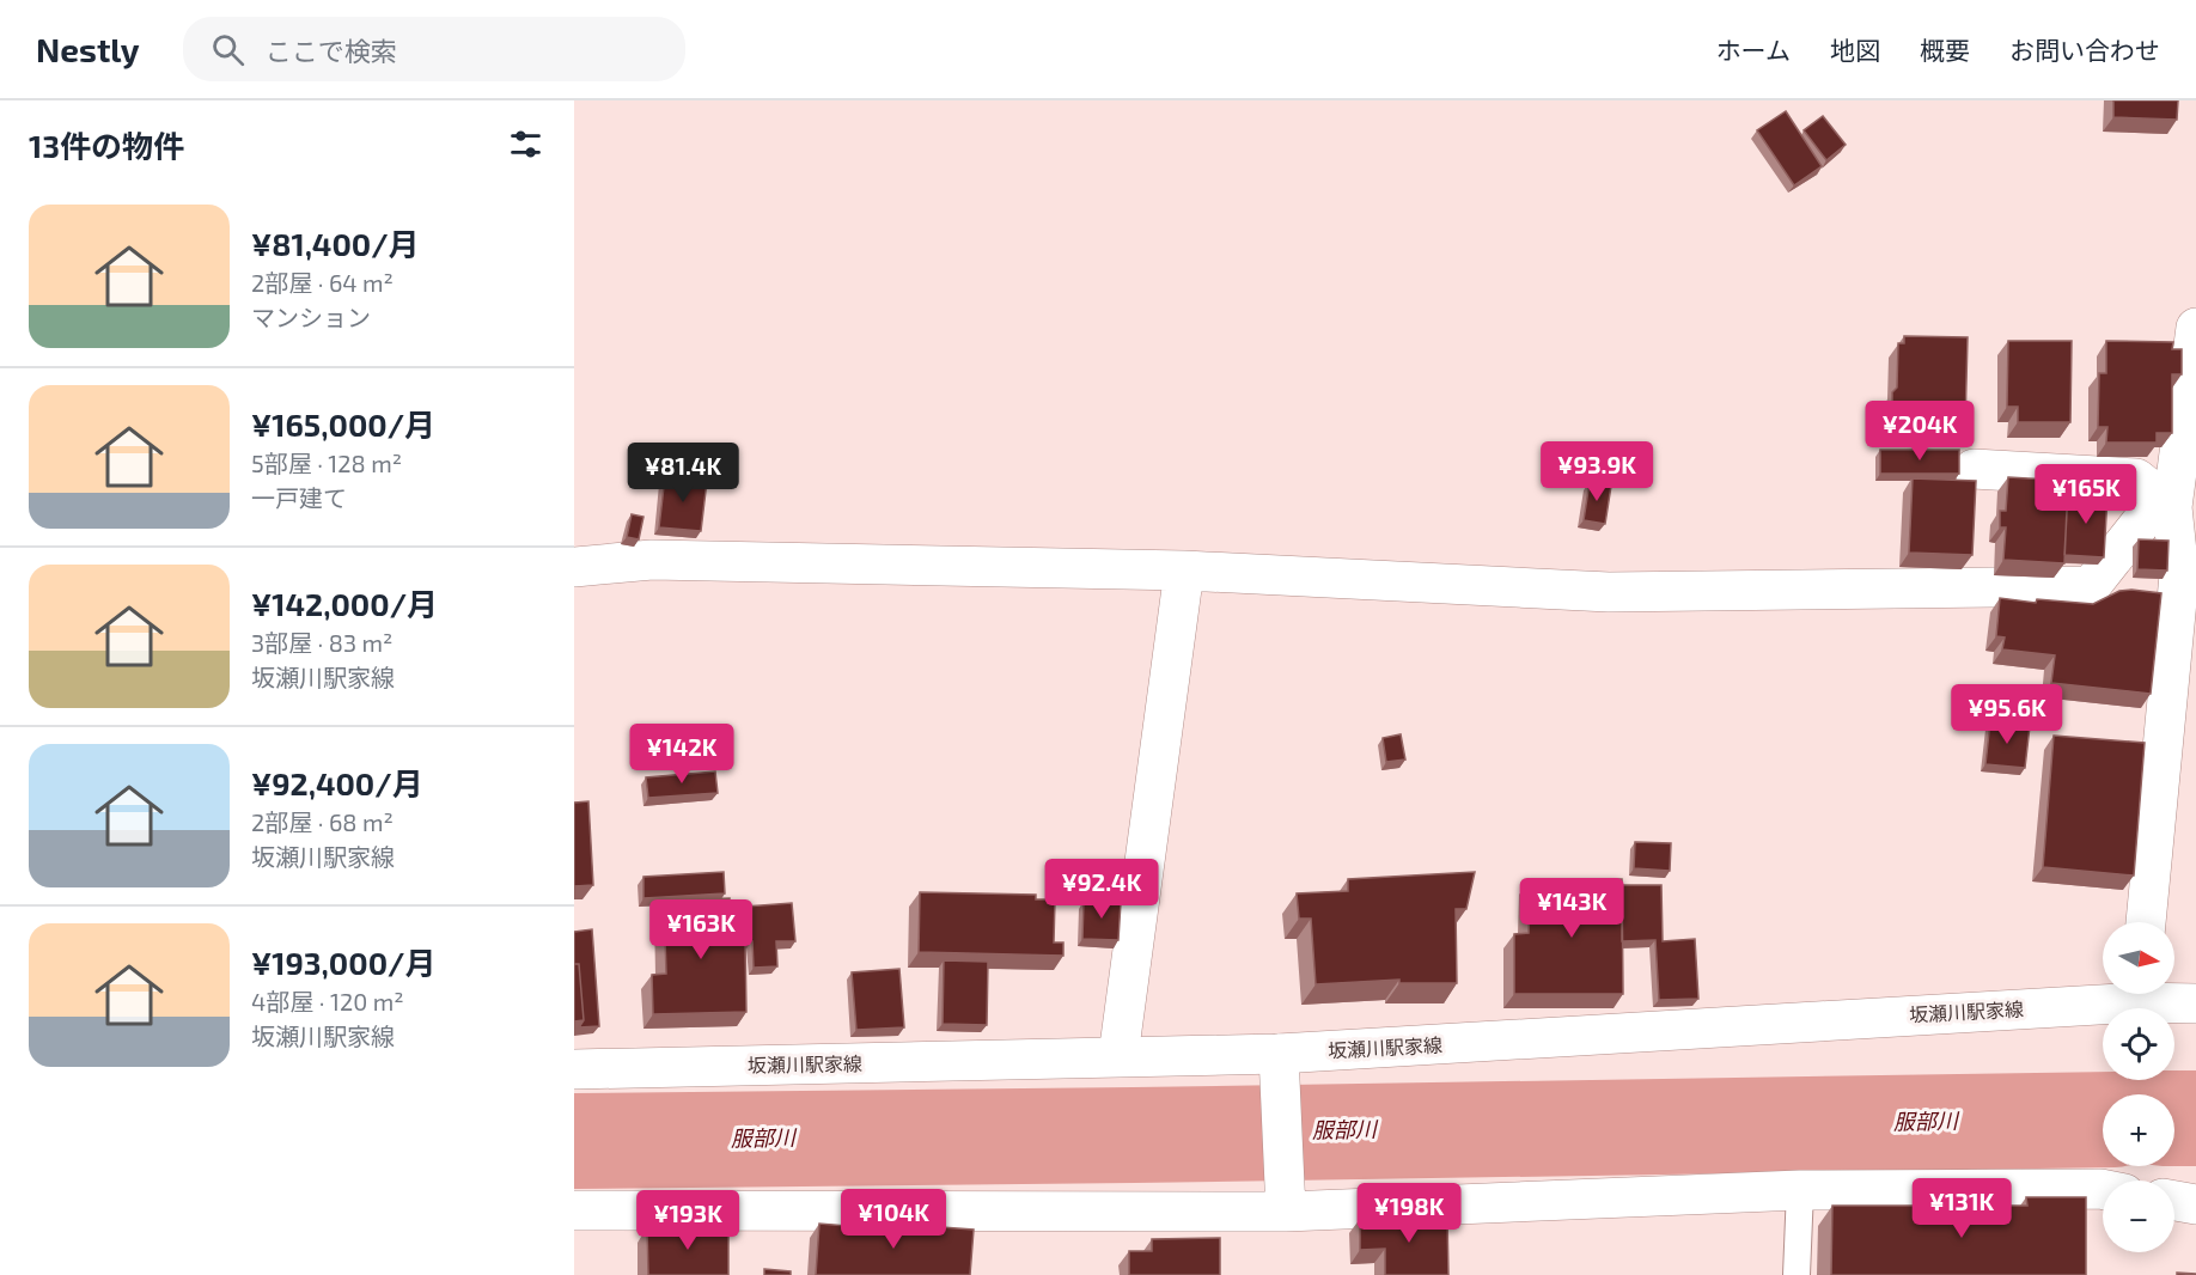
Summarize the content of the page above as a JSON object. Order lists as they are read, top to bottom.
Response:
{
  "streets": {
    "street": ["坂瀬川駅家線"]
  },
  "water": ["服部川"],
  "north": "right",
  "page": {
    "header": "Nestly",
    "search": "ここで検索",
    "nav": [
      "ホーム",
      "地図",
      "概要",
      "お問い合わせ"
    ],
    "heading": "13件の物件",
    "list": [
      {
        "name": "¥81,400/月",
        "note": "2部屋 · 64 m² · マンション"
      },
      {
        "name": "¥165,000/月",
        "note": "5部屋 · 128 m² · 一戸建て"
      },
      {
        "name": "¥142,000/月",
        "note": "3部屋 · 83 m² · 坂瀬川駅家線"
      },
      {
        "name": "¥92,400/月",
        "note": "2部屋 · 68 m² · 坂瀬川駅家線"
      },
      {
        "name": "¥193,000/月",
        "note": "4部屋 · 120 m² · 坂瀬川駅家線"
      }
    ],
    "price": [
      "¥204K",
      "¥93.9K",
      "¥81.4K",
      "¥165K",
      "¥95.6K",
      "¥142K",
      "¥92.4K",
      "¥143K",
      "¥163K",
      "¥131K",
      "¥198K",
      "¥104K",
      "¥193K"
    ],
    "map_buttons": ["+", "−"]
  }
}
